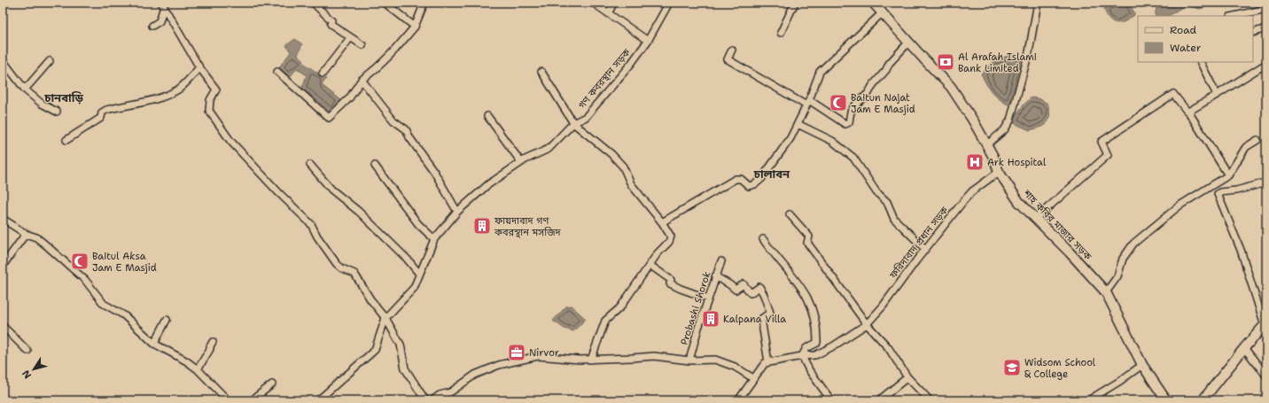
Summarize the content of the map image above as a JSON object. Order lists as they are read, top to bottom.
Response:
{
  "streets": {
    "main road": ["শাহ কবির মাজার সড়ক"],
    "street": ["গণ কবরস্থান সড়ক", "ফরিদাবাদ প্রধান সড়ক", "Probashi Shorok"]
  },
  "crossings": [
    ["শাহ কবির মাজার সড়ক", "ফরিদাবাদ প্রধান সড়ক"]
  ],
  "districts": ["চানবাড়ি", "চালাবন"],
  "places": {
    "bank": ["Al Arafah Islami Bank Limited"],
    "mosque": ["Baitun Najat Jam E Masjid", "Baitul Aksa Jam E Masjid"],
    "hospital": ["Ark Hospital"],
    "building": ["ফায়দাবাদ গণ কবরস্থান মসজিদ", "Kalpana Villa"],
    "office": ["Nirvor"],
    "school or university": ["Widsom School & College"]
  },
  "legend": ["Road", "Water"],
  "north": "bottom left"
}
